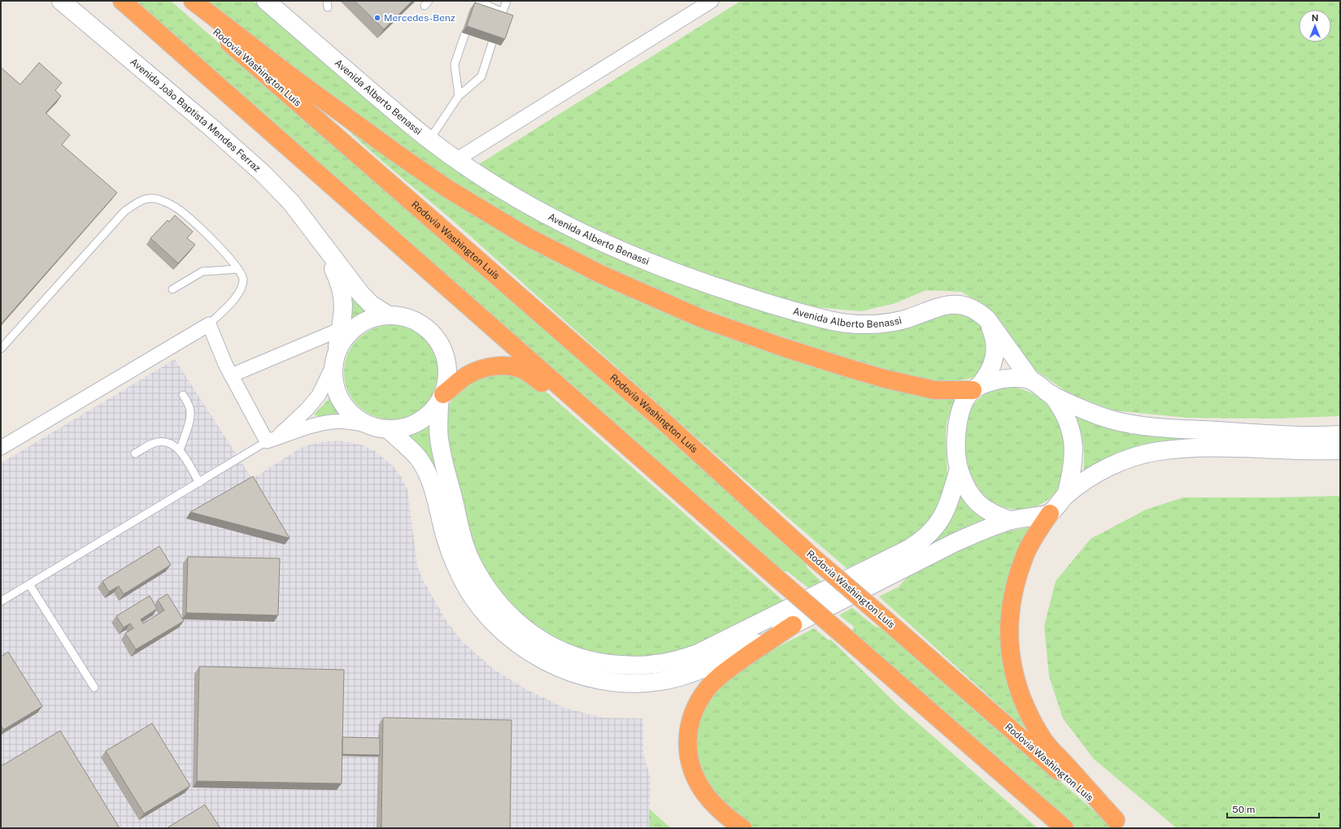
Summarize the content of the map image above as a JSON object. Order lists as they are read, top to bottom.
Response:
{
  "streets": {
    "highway": ["Rodovia Washington Luís"],
    "main road": ["Avenida Alberto Benassi", "Avenida João Baptista Mendes Ferraz"]
  },
  "places": ["Mercedes-Benz"],
  "scale_bar": "50 m",
  "north": "top"
}
